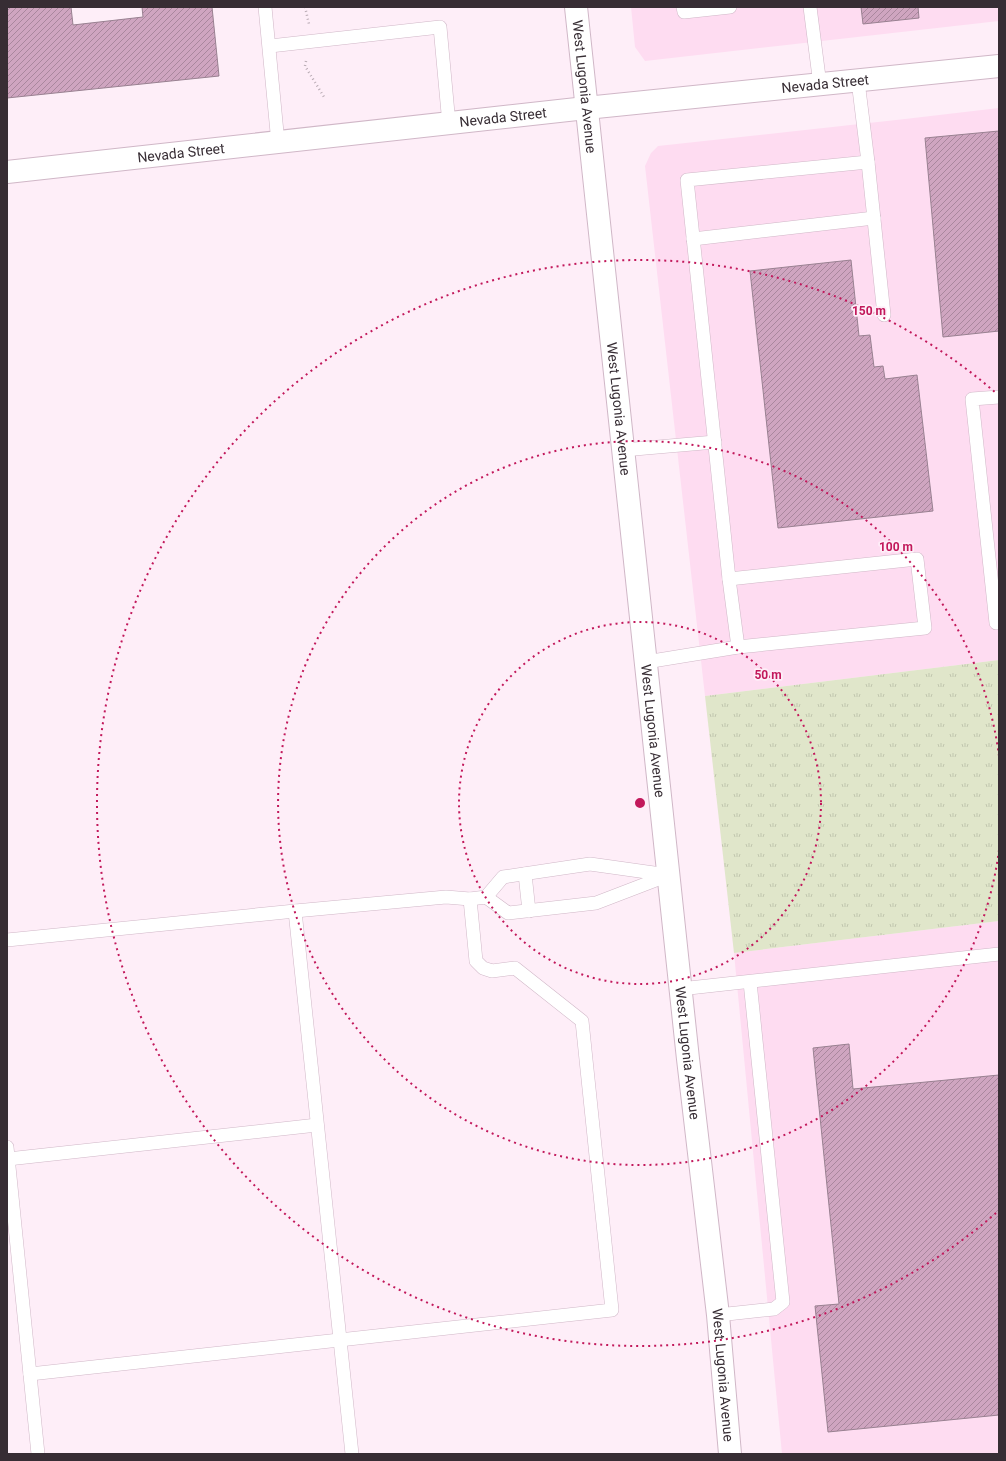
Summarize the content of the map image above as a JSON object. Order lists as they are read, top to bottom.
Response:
{
  "streets": {
    "street": ["Nevada Street", "West Lugonia Avenue"]
  },
  "crossings": [
    ["Nevada Street", "West Lugonia Avenue"]
  ],
  "rings": ["150 m", "100 m", "50 m"]
}
